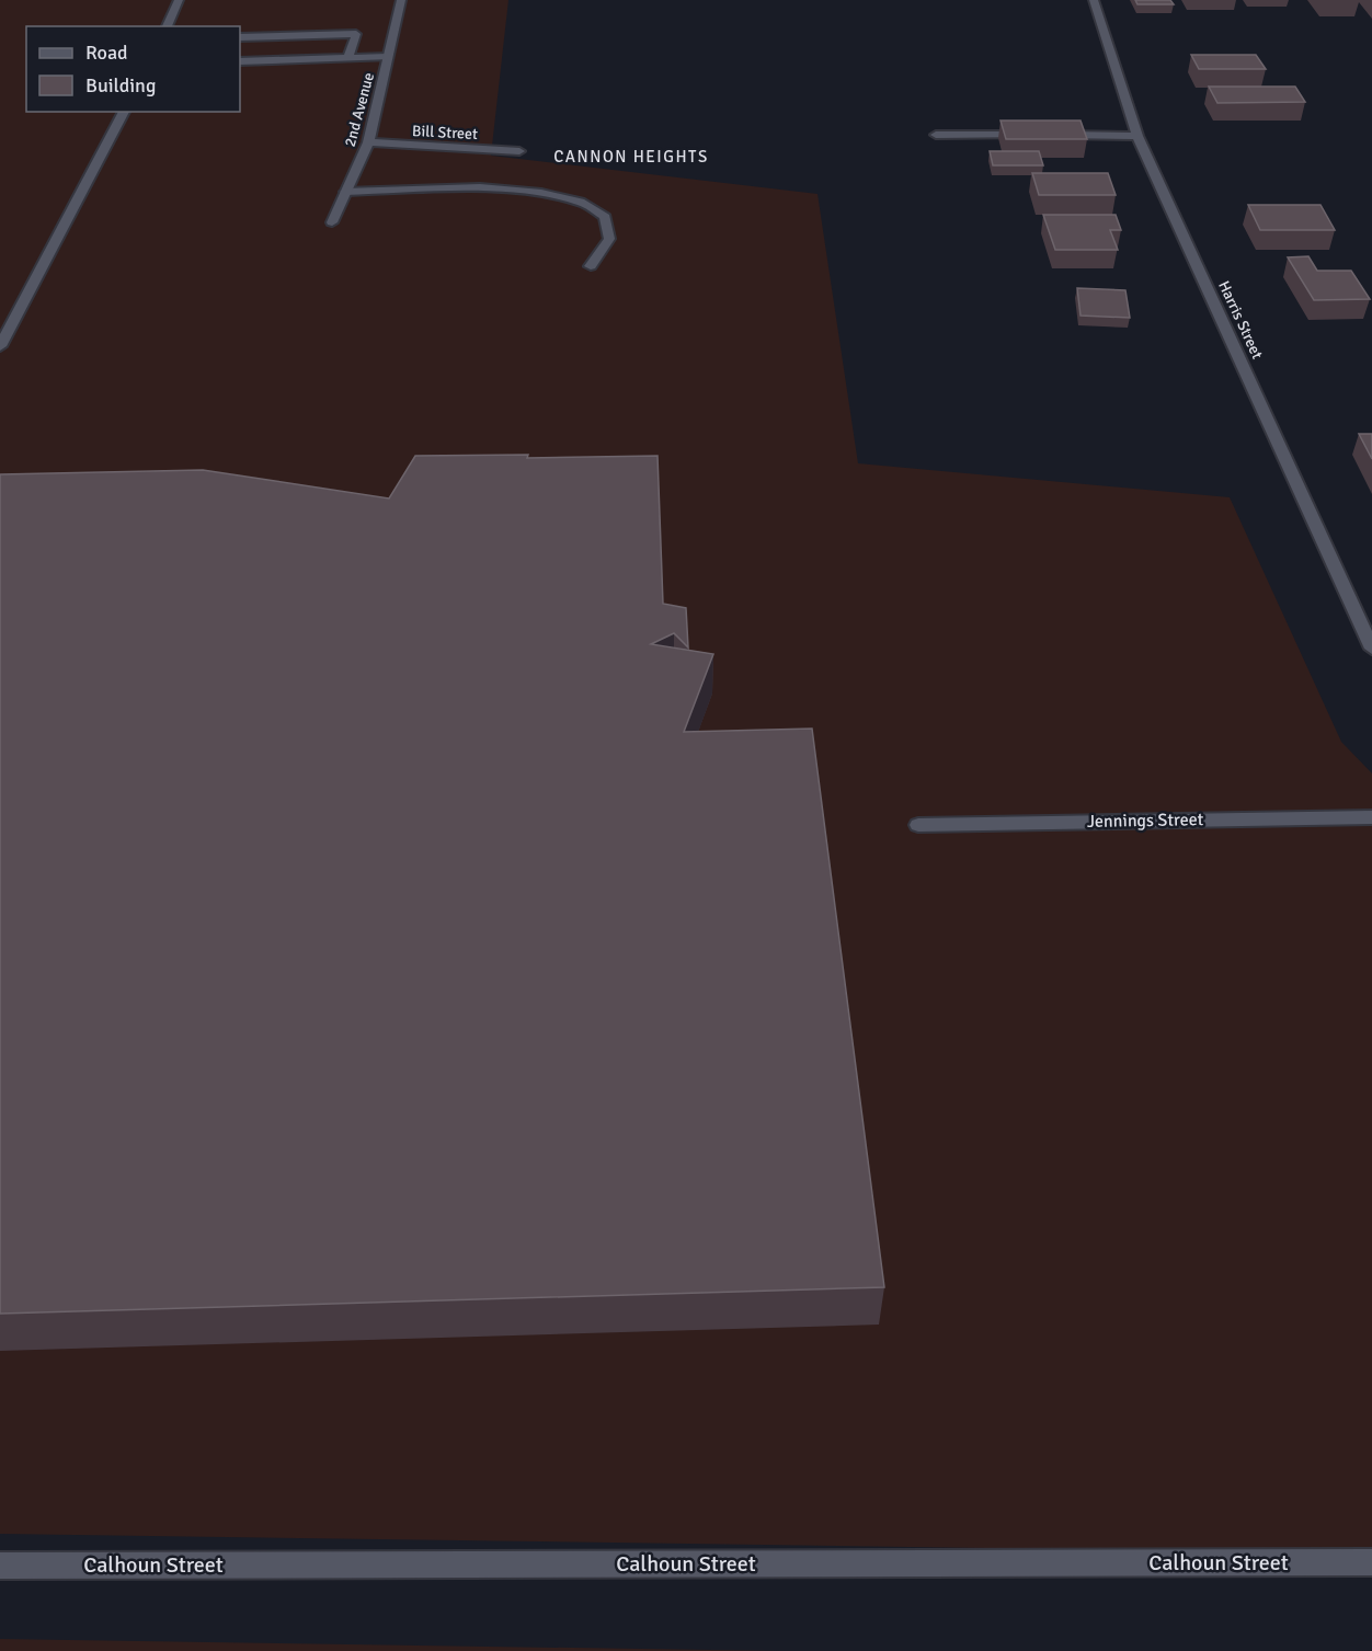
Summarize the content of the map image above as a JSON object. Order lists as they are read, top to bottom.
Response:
{
  "streets": {
    "street": [
      "2nd Avenue",
      "Bill Street",
      "Harris Street",
      "Jennings Street",
      "Calhoun Street"
    ]
  },
  "crossings": [
    ["2nd Avenue", "Bill Street"]
  ],
  "districts": ["CANNON HEIGHTS"],
  "legend": ["Road", "Building"]
}
